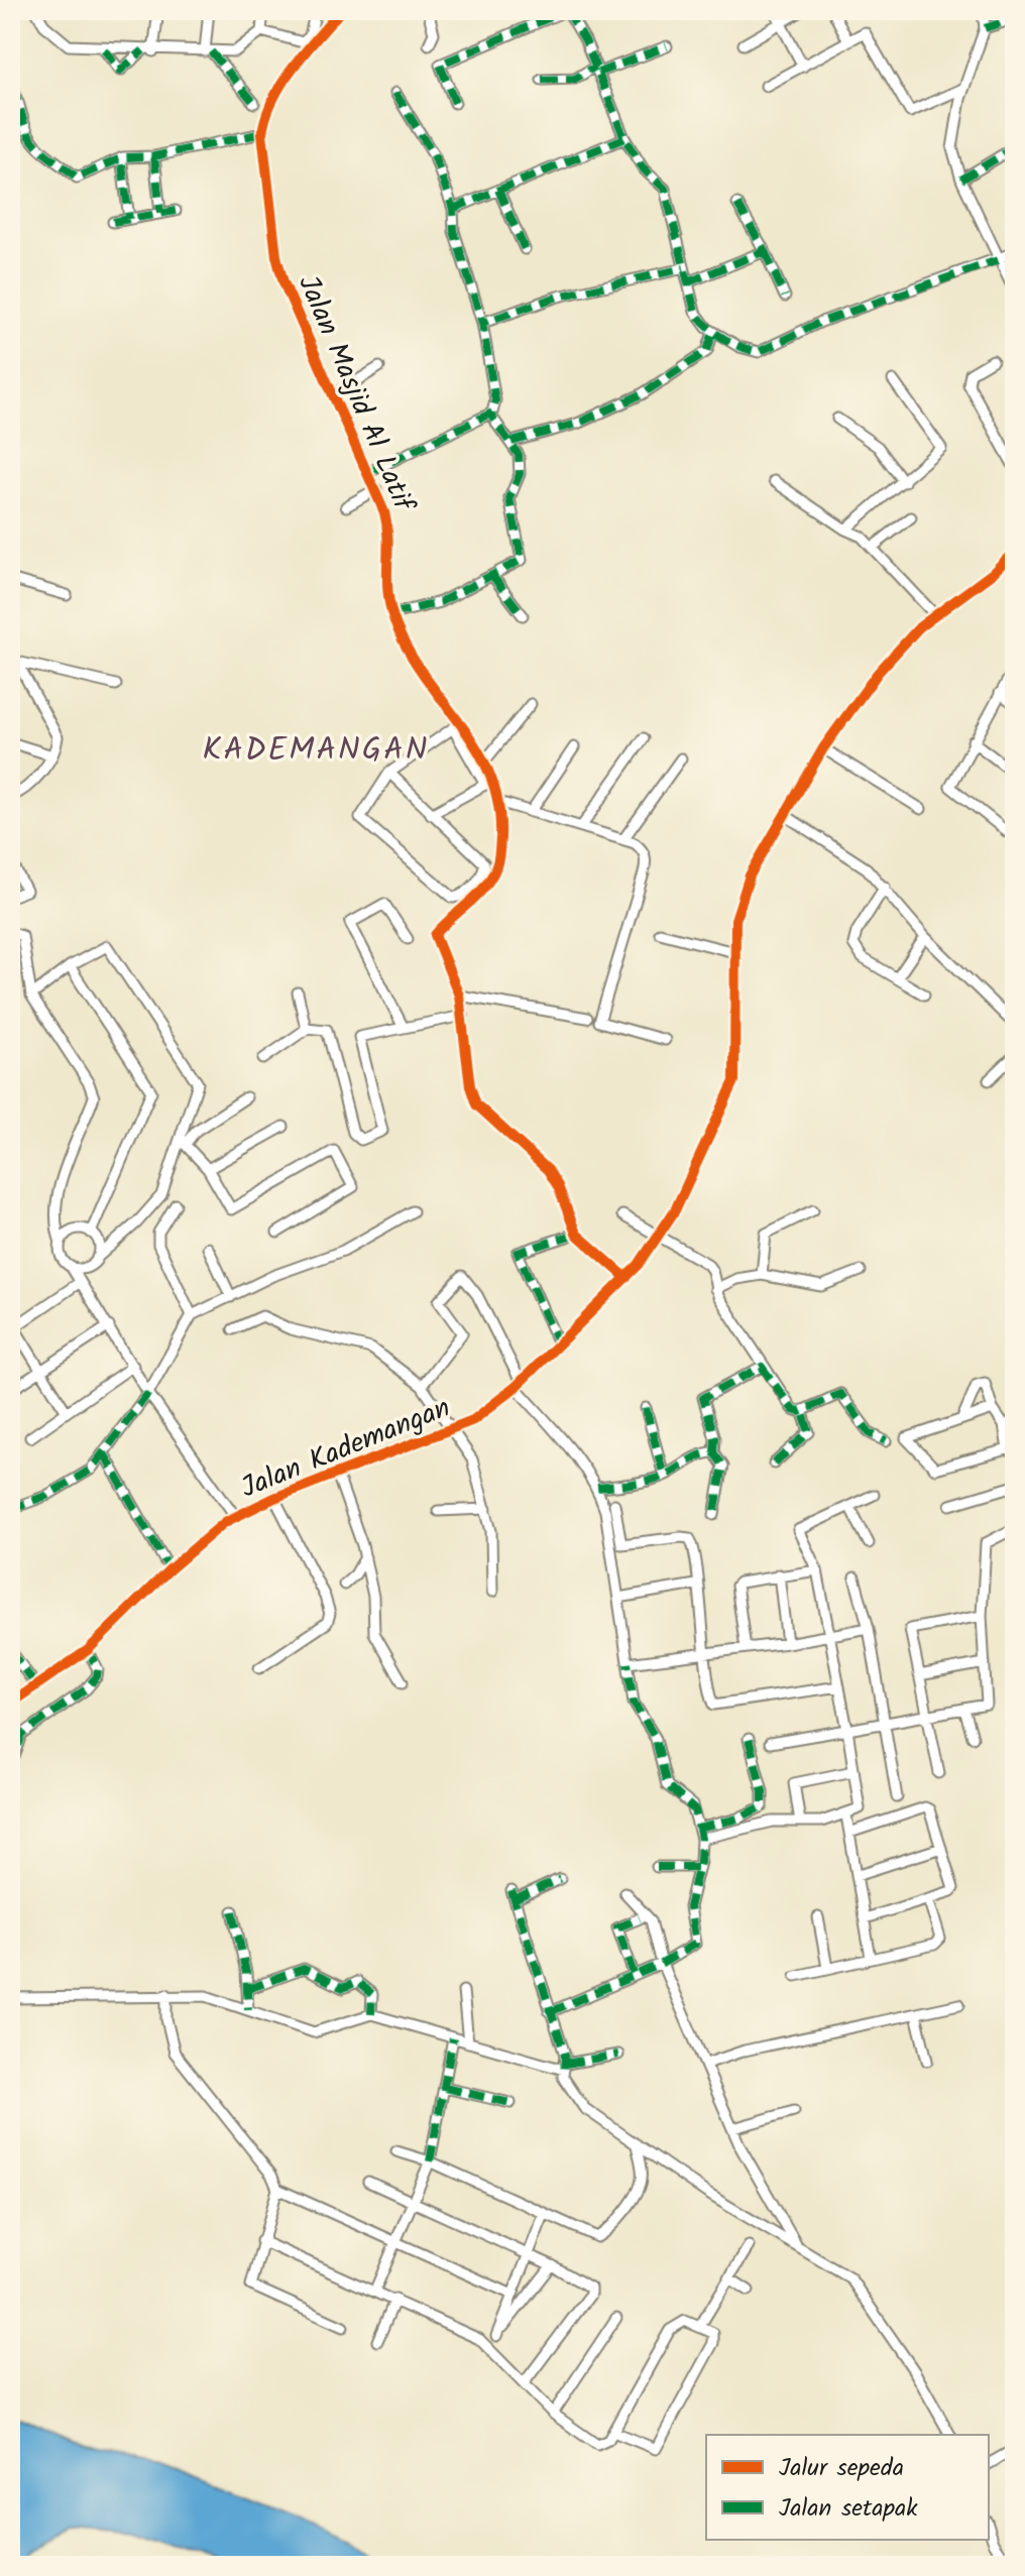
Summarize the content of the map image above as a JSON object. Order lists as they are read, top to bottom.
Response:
{
  "streets": {
    "street": ["Jalan Masjid Al Latif", "Jalan Kademangan"]
  },
  "crossings": [
    ["Jalan Masjid Al Latif", "Jalan Kademangan"]
  ],
  "districts": ["KADEMANGAN"],
  "legend": ["Jalur sepeda", "Jalan setapak"]
}
